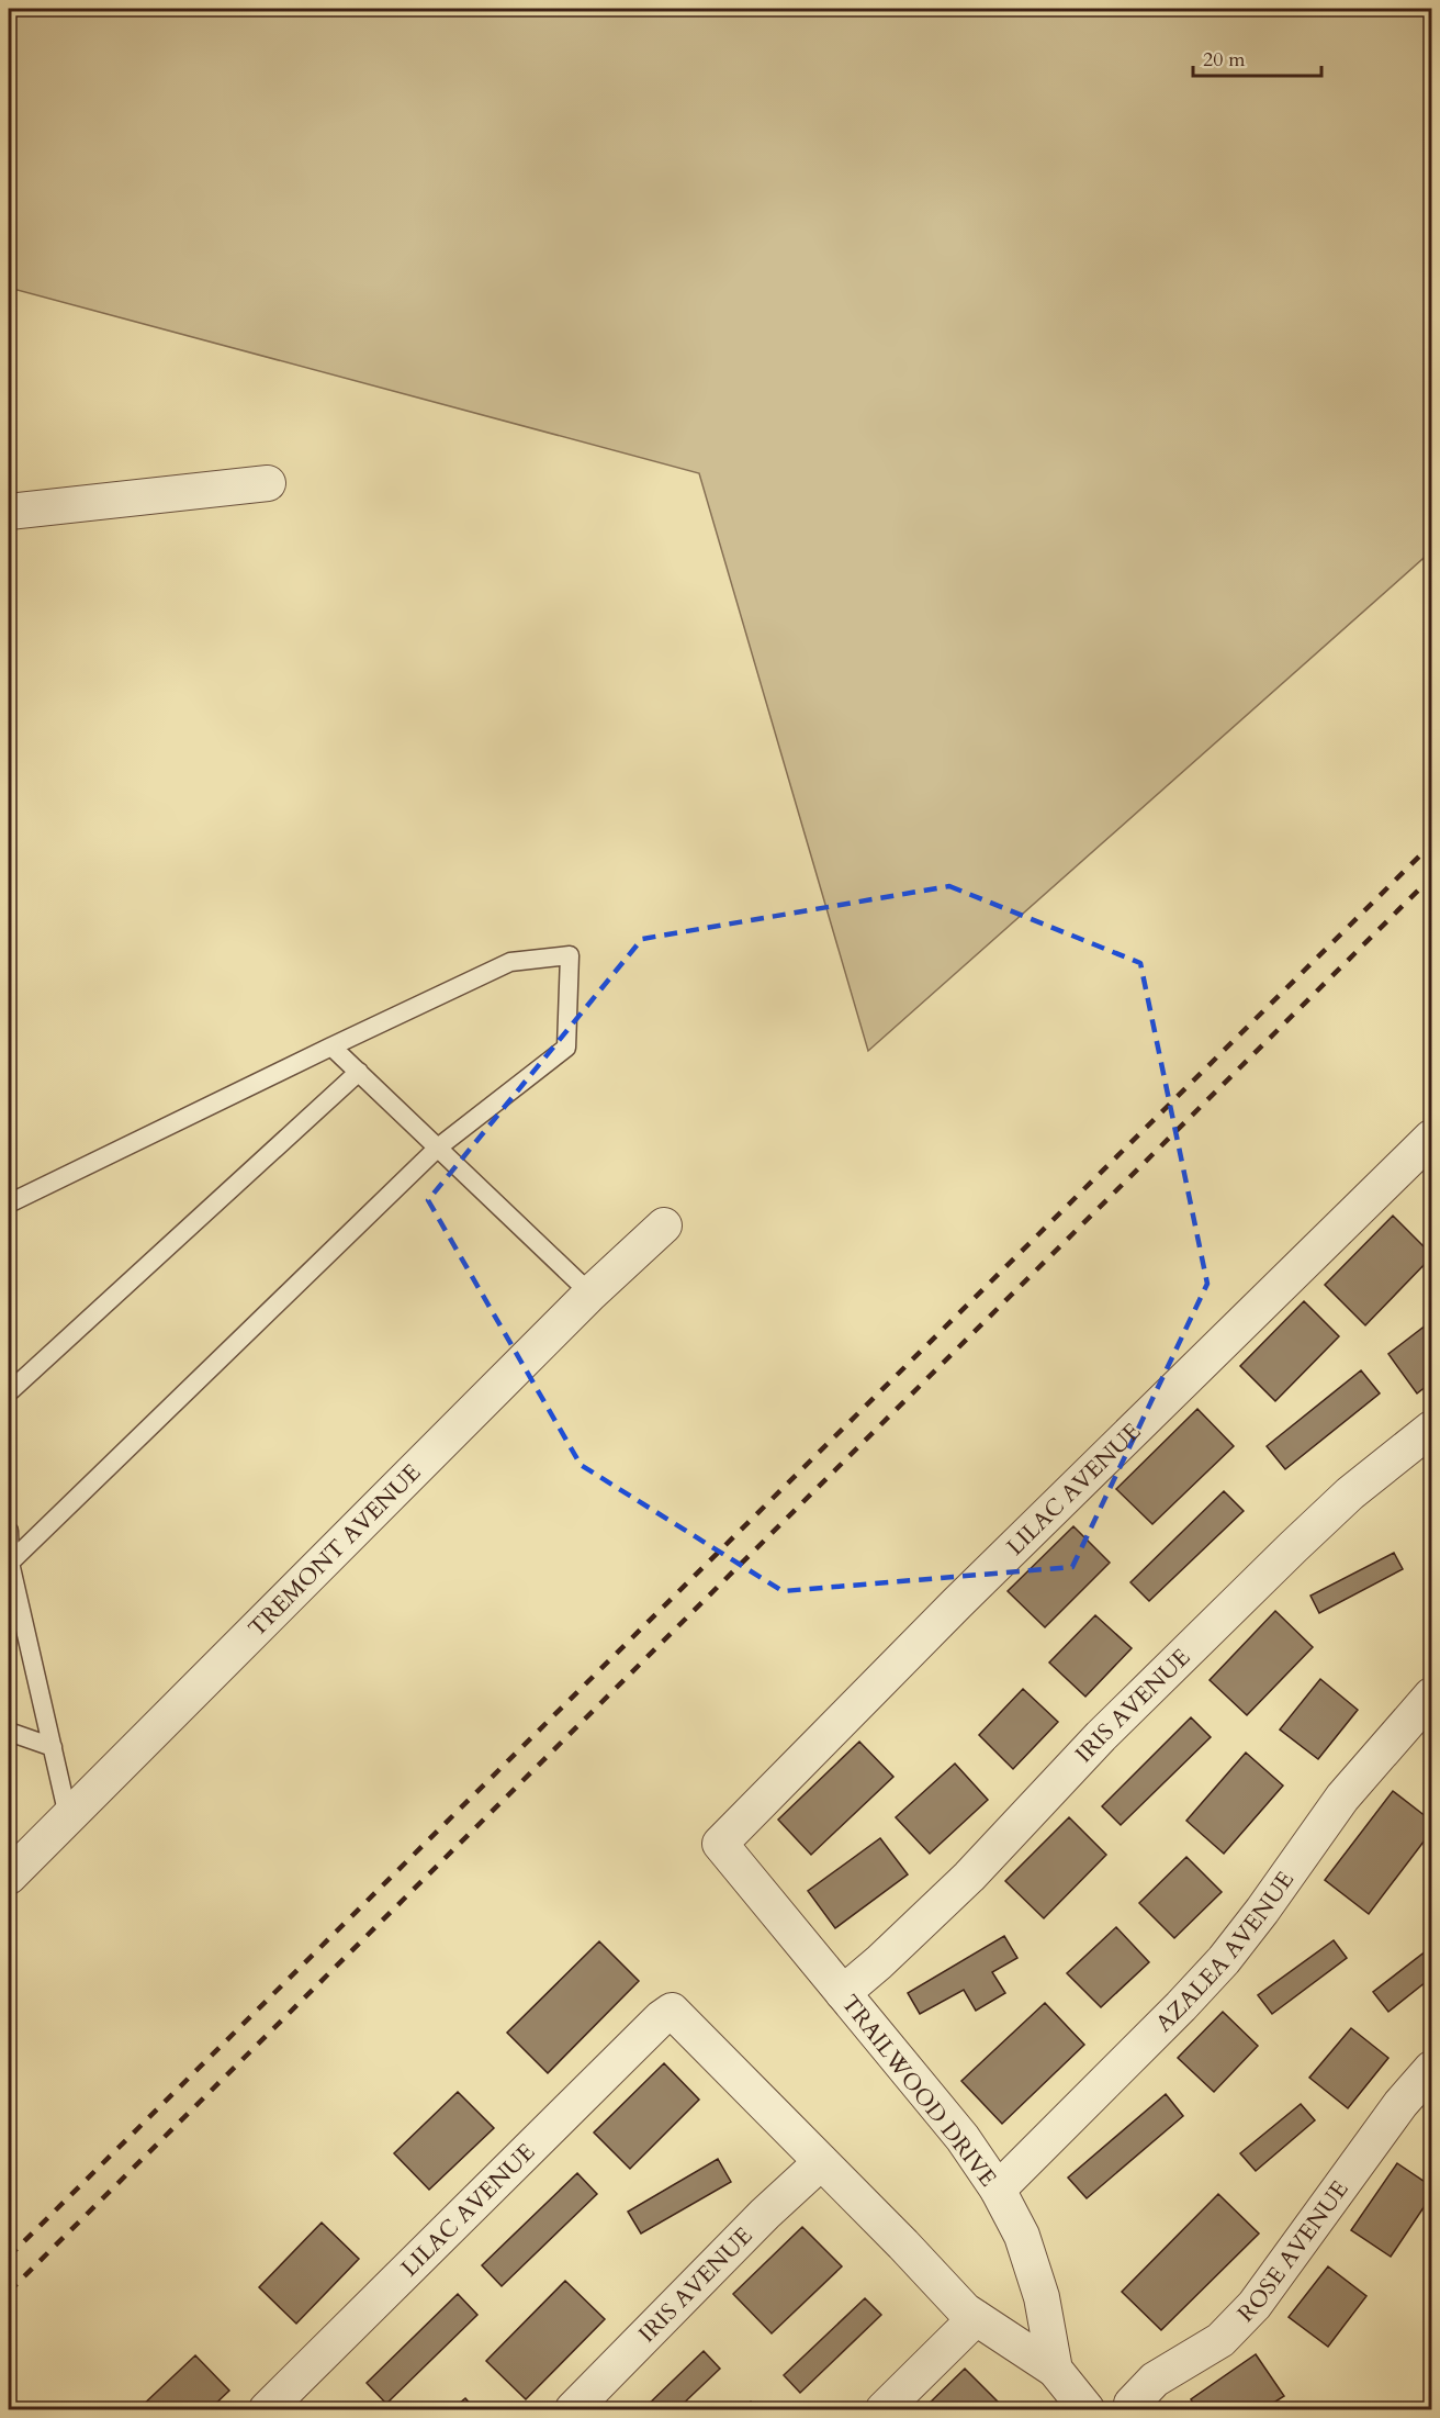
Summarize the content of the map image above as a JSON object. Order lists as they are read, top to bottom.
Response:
{
  "streets": {
    "street": [
      "LILAC AVENUE",
      "TREMONT AVENUE",
      "IRIS AVENUE",
      "AZALEA AVENUE",
      "TRAILWOOD DRIVE",
      "ROSE AVENUE"
    ]
  },
  "crossings": [
    ["LILAC AVENUE", "TRAILWOOD DRIVE"],
    ["IRIS AVENUE", "TRAILWOOD DRIVE"],
    ["AZALEA AVENUE", "TRAILWOOD DRIVE"]
  ],
  "scale_bar": "20 m"
}
